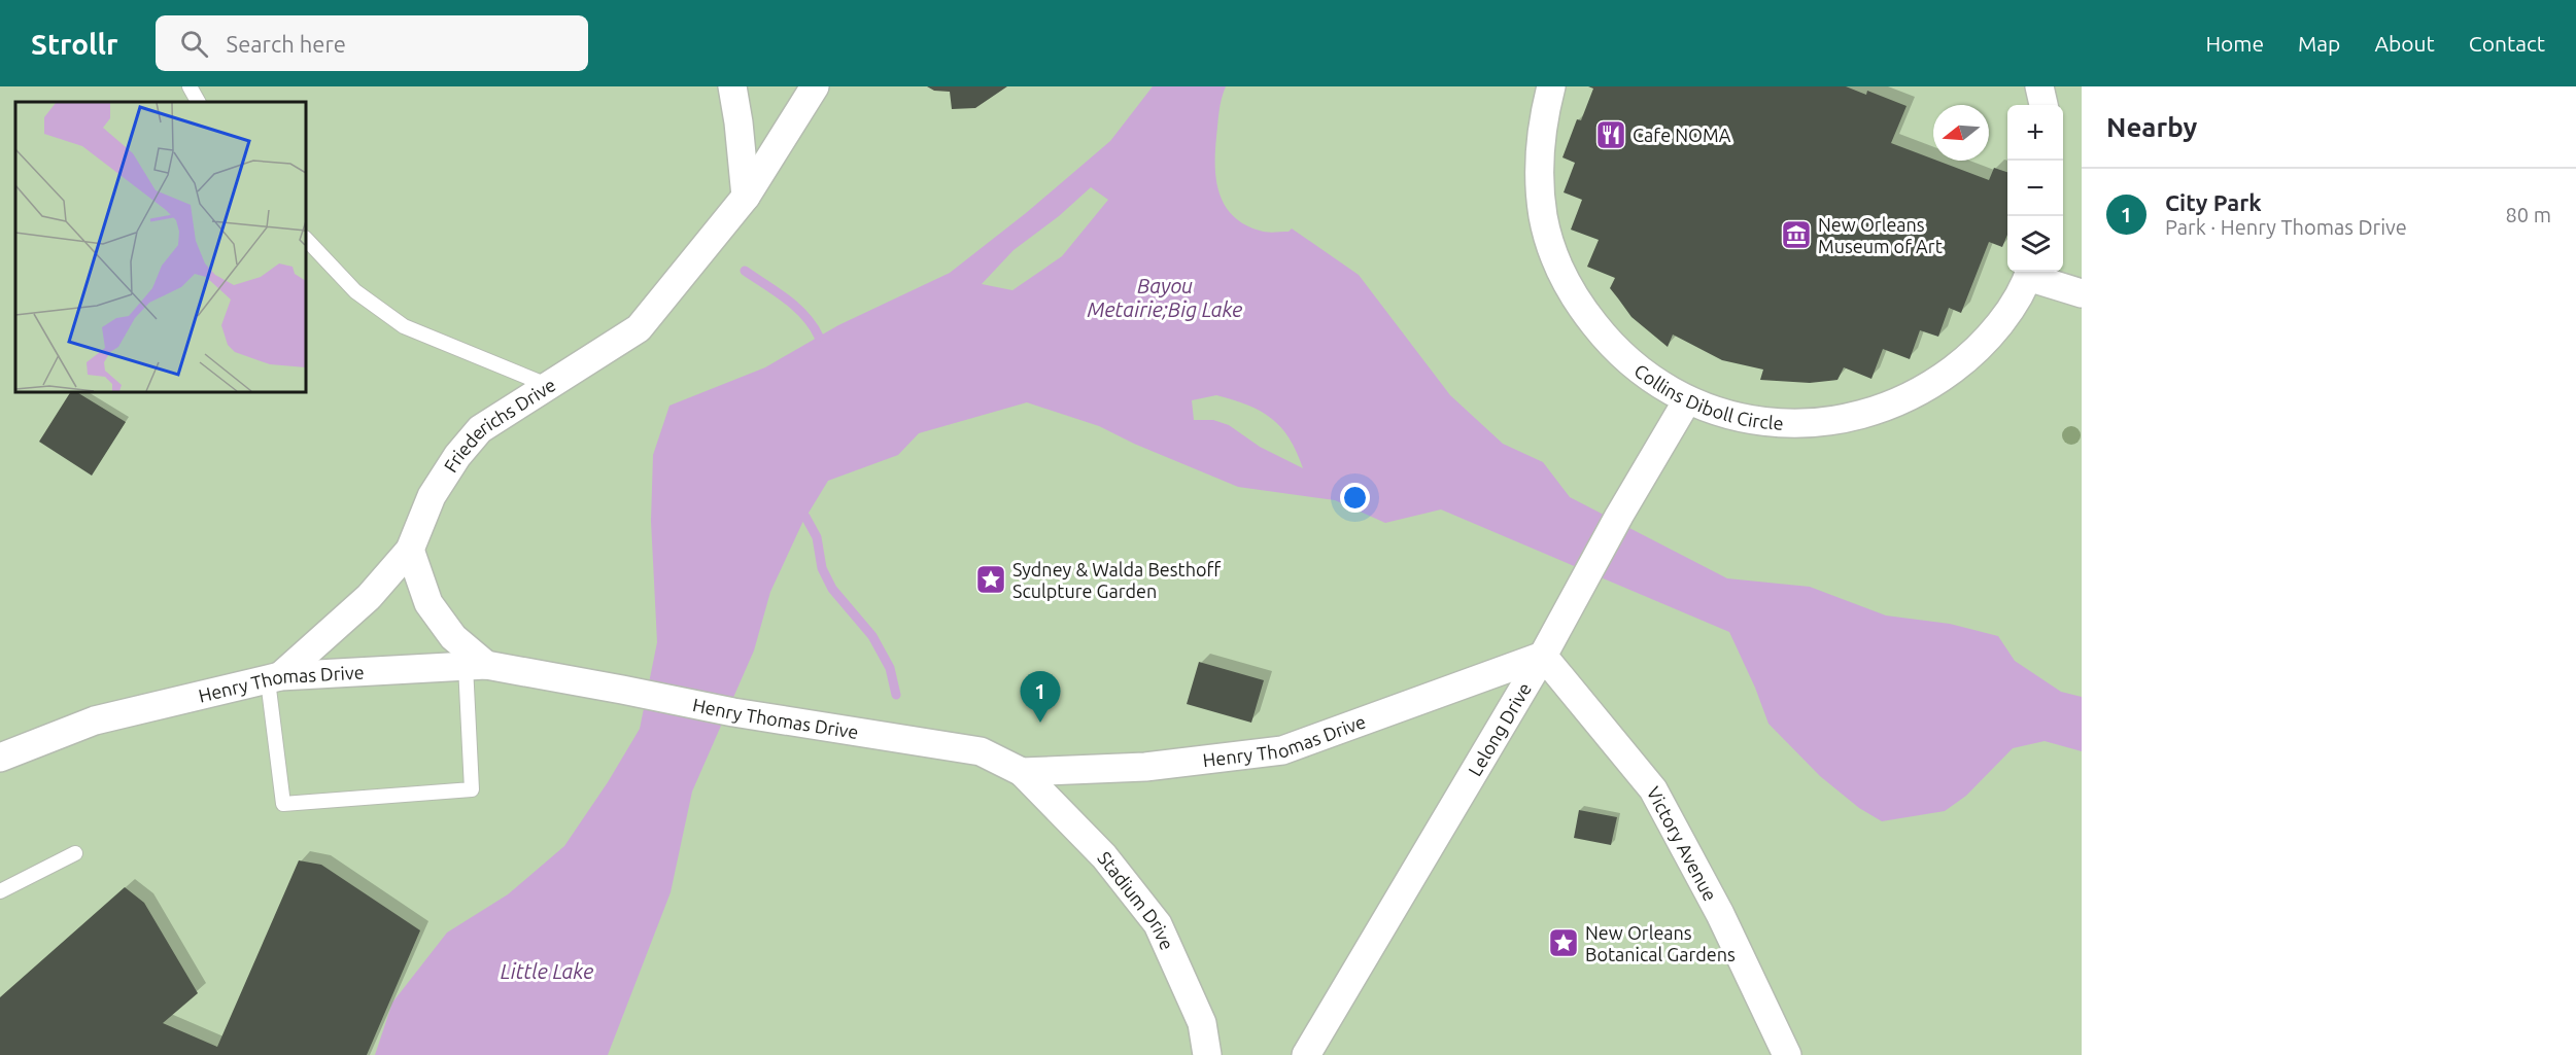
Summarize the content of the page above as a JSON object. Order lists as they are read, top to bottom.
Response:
{
  "streets": {
    "street": [
      "Collins Diboll Circle",
      "Friederichs Drive",
      "Henry Thomas Drive",
      "Lelong Drive",
      "Victory Avenue",
      "Stadium Drive"
    ]
  },
  "crossings": [
    ["Collins Diboll Circle", "Lelong Drive"],
    ["Friederichs Drive", "Henry Thomas Drive"],
    ["Henry Thomas Drive", "Lelong Drive"],
    ["Henry Thomas Drive", "Victory Avenue"],
    ["Henry Thomas Drive", "Stadium Drive"],
    ["Lelong Drive", "Victory Avenue"]
  ],
  "water": ["Bayou Metairie;Big Lake", "Little Lake"],
  "places": {
    "restaurant": ["Cafe NOMA"],
    "museum": ["New Orleans Museum of Art"],
    "place": ["Sydney & Walda Besthoff Sculpture Garden", "New Orleans Botanical Gardens"]
  },
  "north": "left",
  "page": {
    "header": "Strollr",
    "search": "Search here",
    "nav": [
      "Home",
      "Map",
      "About",
      "Contact"
    ],
    "heading": "Nearby",
    "map_buttons": ["+", "−"],
    "list": [
      {
        "mark": "1",
        "name": "City Park",
        "note": "Park · Henry Thomas Drive",
        "value": "80 m"
      }
    ],
    "pins": "1"
  }
}
